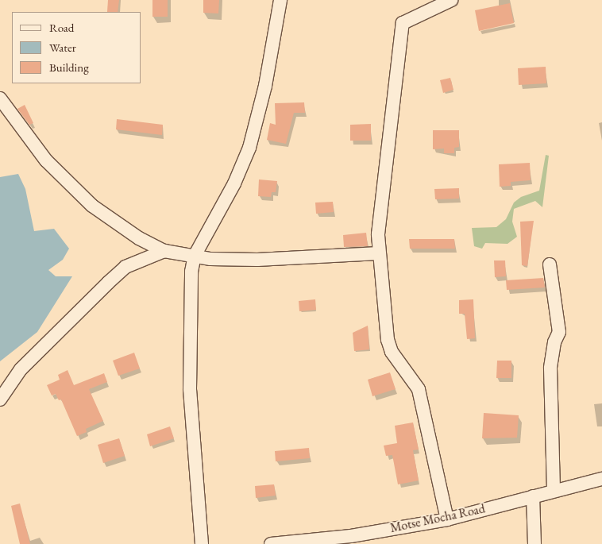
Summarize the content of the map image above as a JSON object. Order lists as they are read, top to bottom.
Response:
{
  "streets": {
    "street": ["Motse Mocha Road"]
  },
  "legend": ["Road", "Water", "Building"]
}
